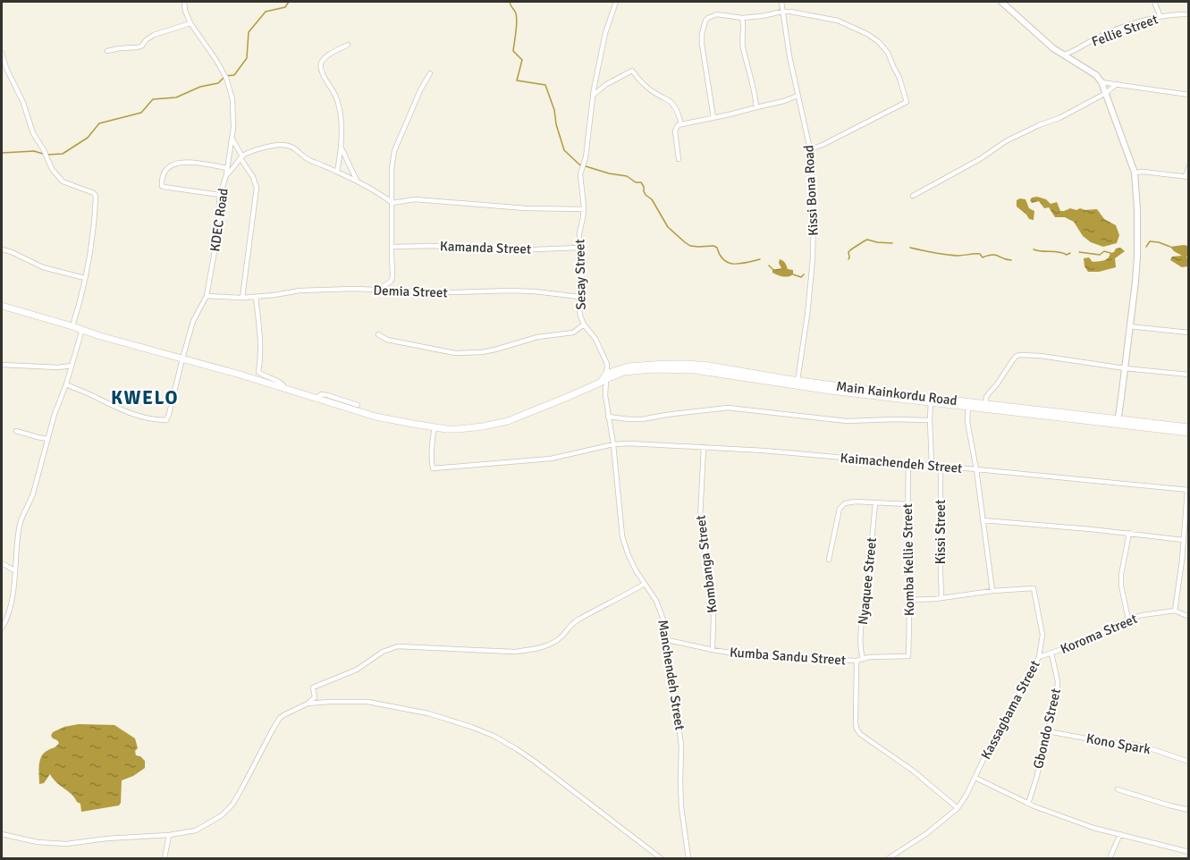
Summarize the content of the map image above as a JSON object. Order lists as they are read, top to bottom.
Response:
{
  "streets": {
    "main road": ["Main Kainkordu Road"],
    "street": [
      "Fellie Street",
      "Kissi Bona Road",
      "KDEC Road",
      "Kamanda Street",
      "Sesay Street",
      "Demia Street",
      "Kaimachendeh Street",
      "Kissi Street",
      "Komba Kellie Street",
      "Kombanga Street",
      "Nyaquee Street",
      "Koroma Street",
      "Kumba Sandu Street",
      "Manchendeh Street",
      "Kassagbama Street",
      "Gbondo Street",
      "Kono Spark"
    ]
  },
  "crossings": [
    ["Kissi Bona Road", "Main Kainkordu Road"],
    ["KDEC Road", "Demia Street"],
    ["Kamanda Street", "Sesay Street"],
    ["Sesay Street", "Demia Street"],
    ["Sesay Street", "Manchendeh Street"],
    ["Kaimachendeh Street", "Kissi Street"],
    ["Kaimachendeh Street", "Komba Kellie Street"],
    ["Kaimachendeh Street", "Kombanga Street"],
    ["Kaimachendeh Street", "Manchendeh Street"],
    ["Komba Kellie Street", "Kumba Sandu Street"],
    ["Kombanga Street", "Kumba Sandu Street"],
    ["Nyaquee Street", "Kumba Sandu Street"],
    ["Koroma Street", "Kassagbama Street"],
    ["Koroma Street", "Gbondo Street"],
    ["Kumba Sandu Street", "Manchendeh Street"],
    ["Gbondo Street", "Kono Spark"]
  ],
  "districts": ["KWELO"]
}
